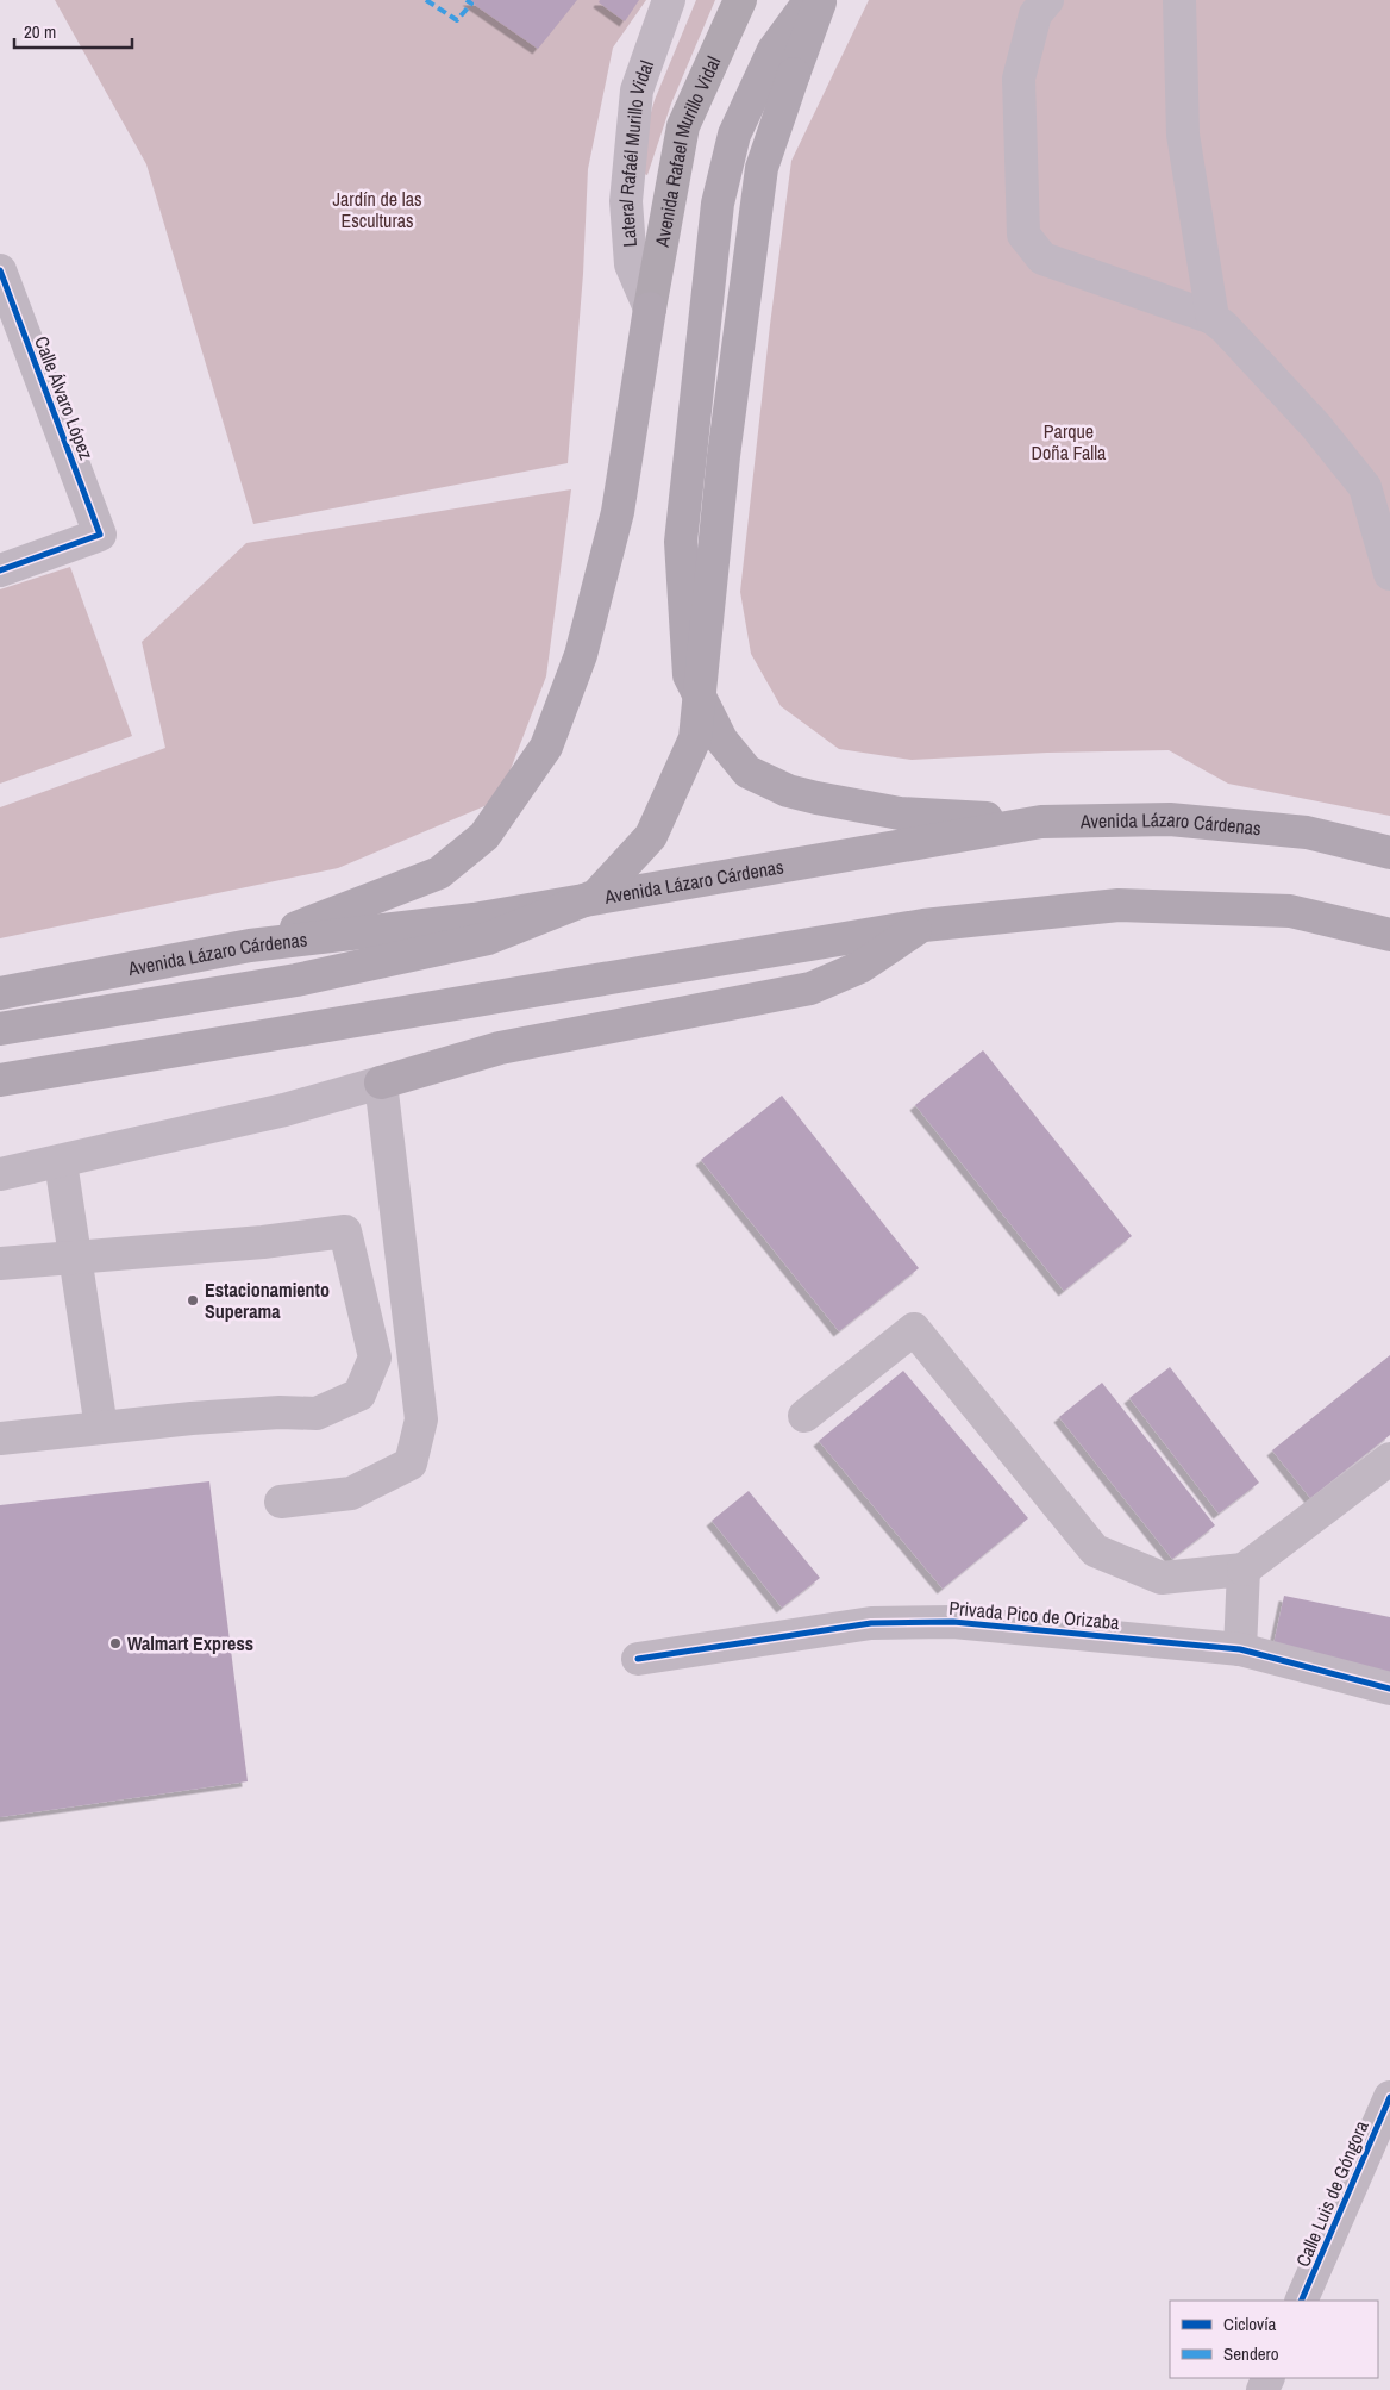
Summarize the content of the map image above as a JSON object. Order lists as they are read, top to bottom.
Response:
{
  "streets": {
    "highway": ["Avenida Lázaro Cárdenas"],
    "main road": ["Avenida Rafael Murillo Vidal"],
    "street": [
      "Lateral Rafaél Murillo Vidal",
      "Calle Álvaro López",
      "Privada Pico de Orizaba",
      "Calle Luis de Góngora"
    ]
  },
  "crossings": [
    ["Avenida Rafael Murillo Vidal", "Lateral Rafaél Murillo Vidal"]
  ],
  "parks": ["Jardín de las Esculturas", "Parque Doña Falla"],
  "places": ["Estacionamiento Superama", "Walmart Express"],
  "legend": ["Ciclovía", "Sendero"],
  "scale_bar": "20 m"
}
